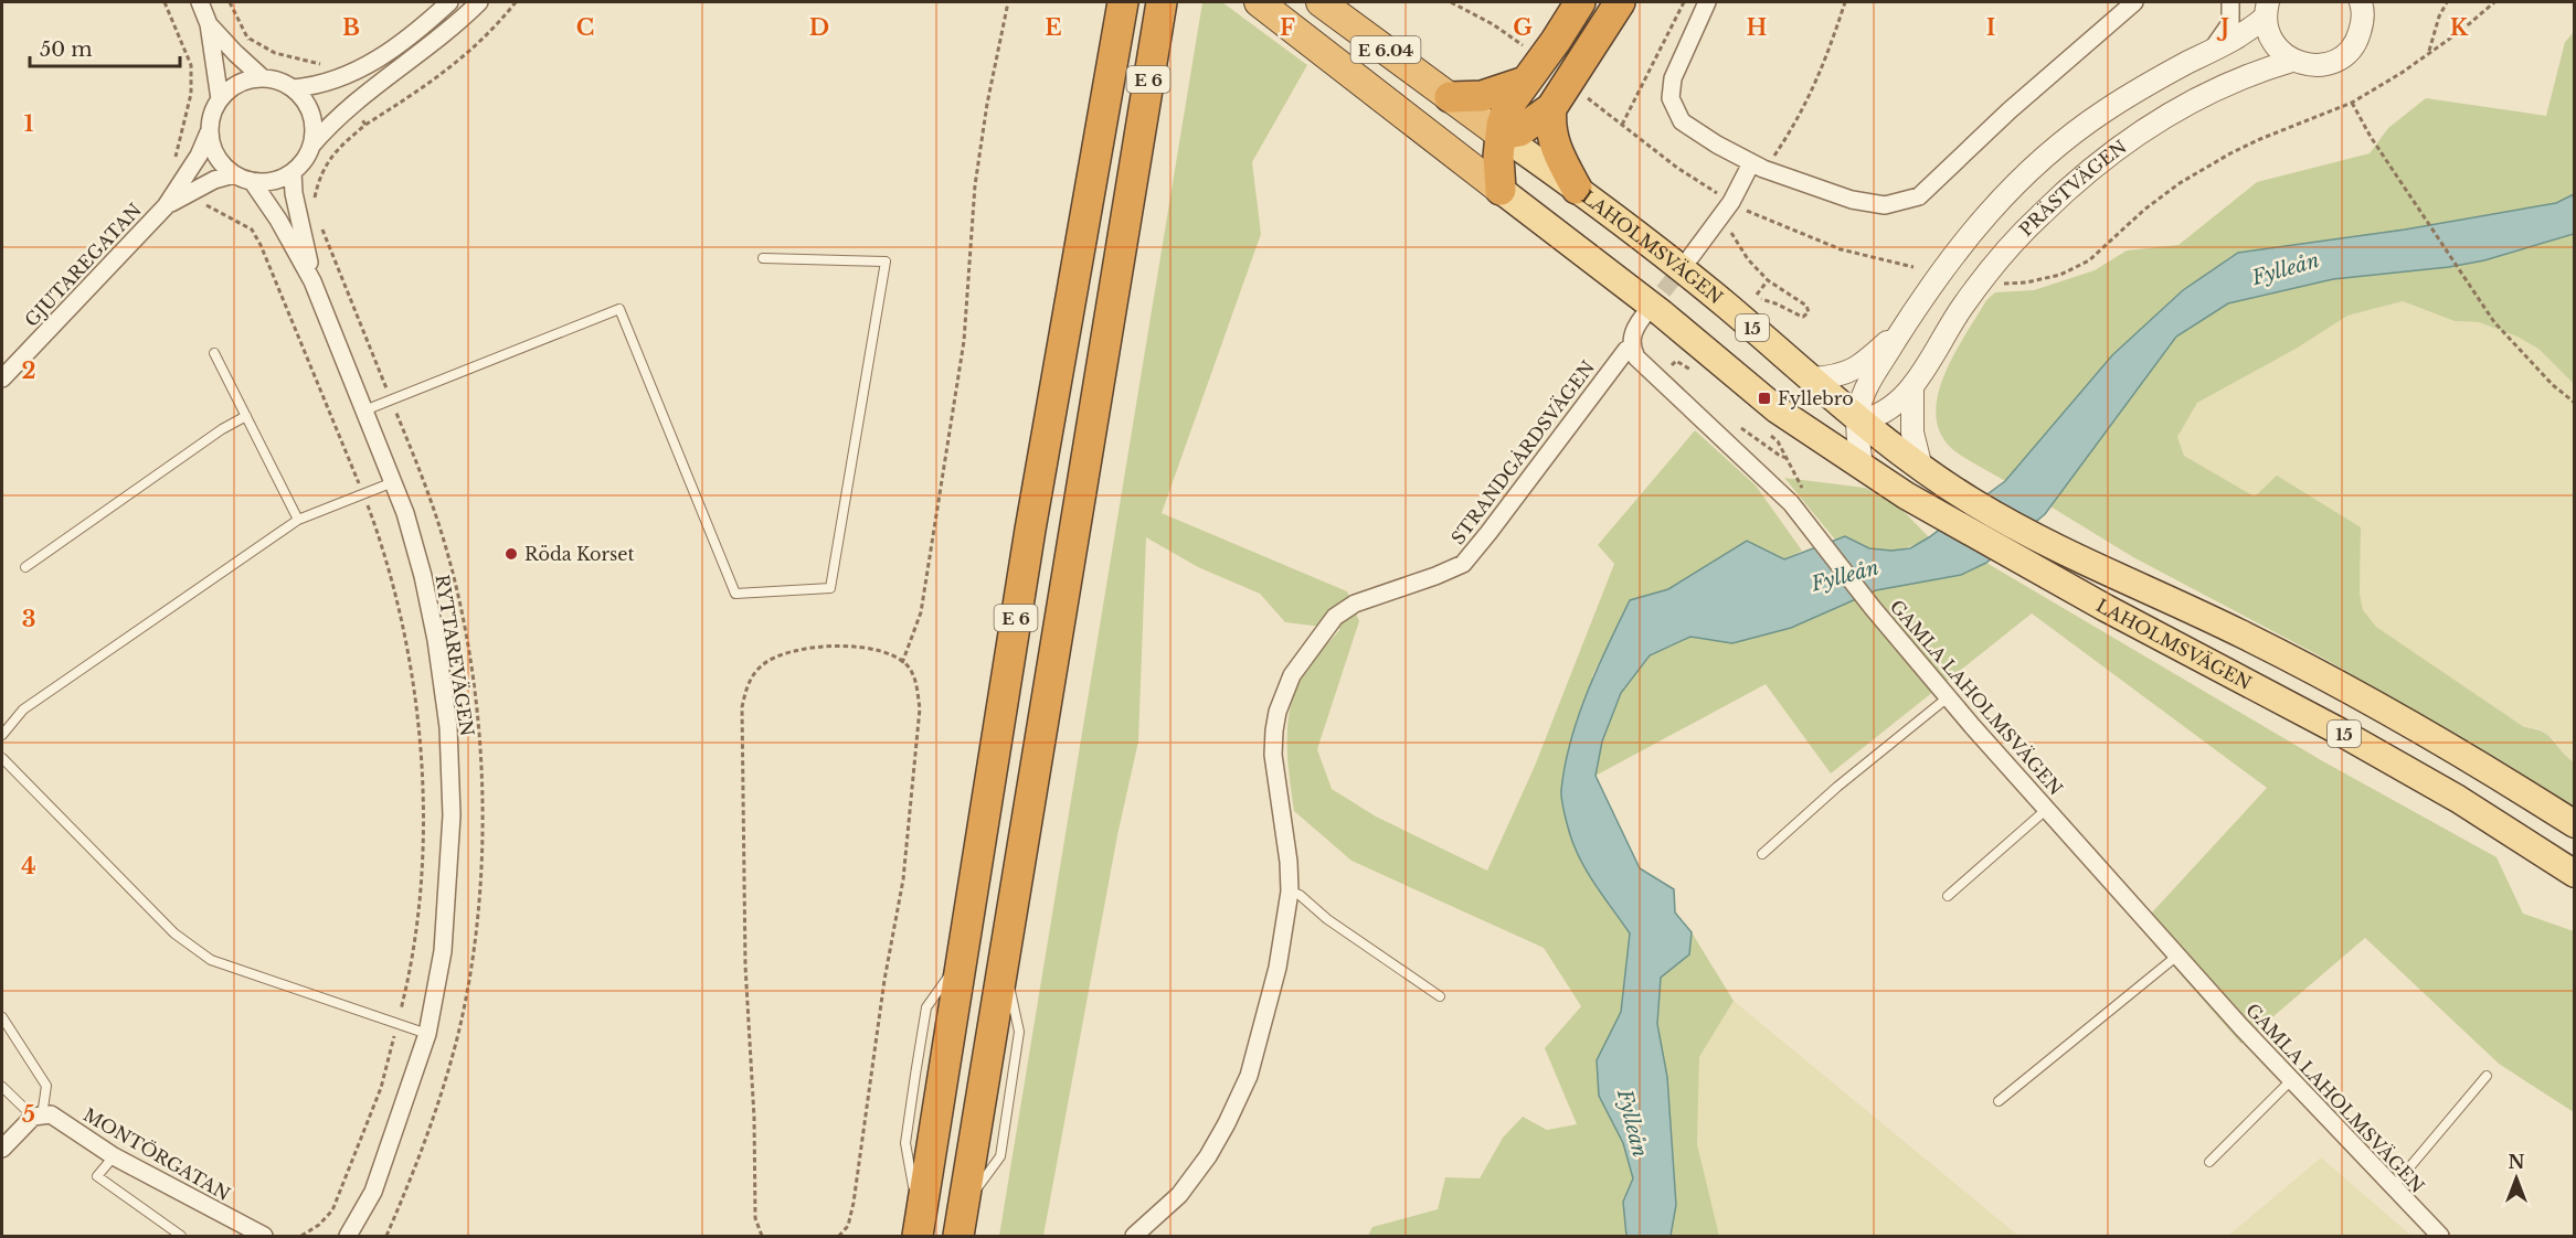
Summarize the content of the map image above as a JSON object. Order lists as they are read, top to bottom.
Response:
{
  "streets": {
    "highway": ["E 6.04", "E 6", "LAHOLMSVÄGEN"],
    "main road": ["15"],
    "street": [
      "PRÄSTVÄGEN",
      "GJUTAREGATAN",
      "STRANDGÅRDSVÄGEN",
      "RYTTAREVÄGEN",
      "GAMLA LAHOLMSVÄGEN",
      "MONTÖRGATAN"
    ]
  },
  "crossings": [
    ["PRÄSTVÄGEN", "LAHOLMSVÄGEN"],
    ["GJUTAREGATAN", "RYTTAREVÄGEN"],
    ["STRANDGÅRDSVÄGEN", "GAMLA LAHOLMSVÄGEN"]
  ],
  "water": ["Fylleån"],
  "places": {
    "transit": ["Fyllebro"],
    "other": ["Röda Korset"]
  },
  "scale_bar": "50 m",
  "north": "top",
  "grid": {
    "columns": [
      "B",
      "C",
      "D",
      "E",
      "F",
      "G",
      "H",
      "I",
      "J",
      "K"
    ],
    "rows": [
      "1",
      "2",
      "3",
      "4",
      "5"
    ]
  }
}
